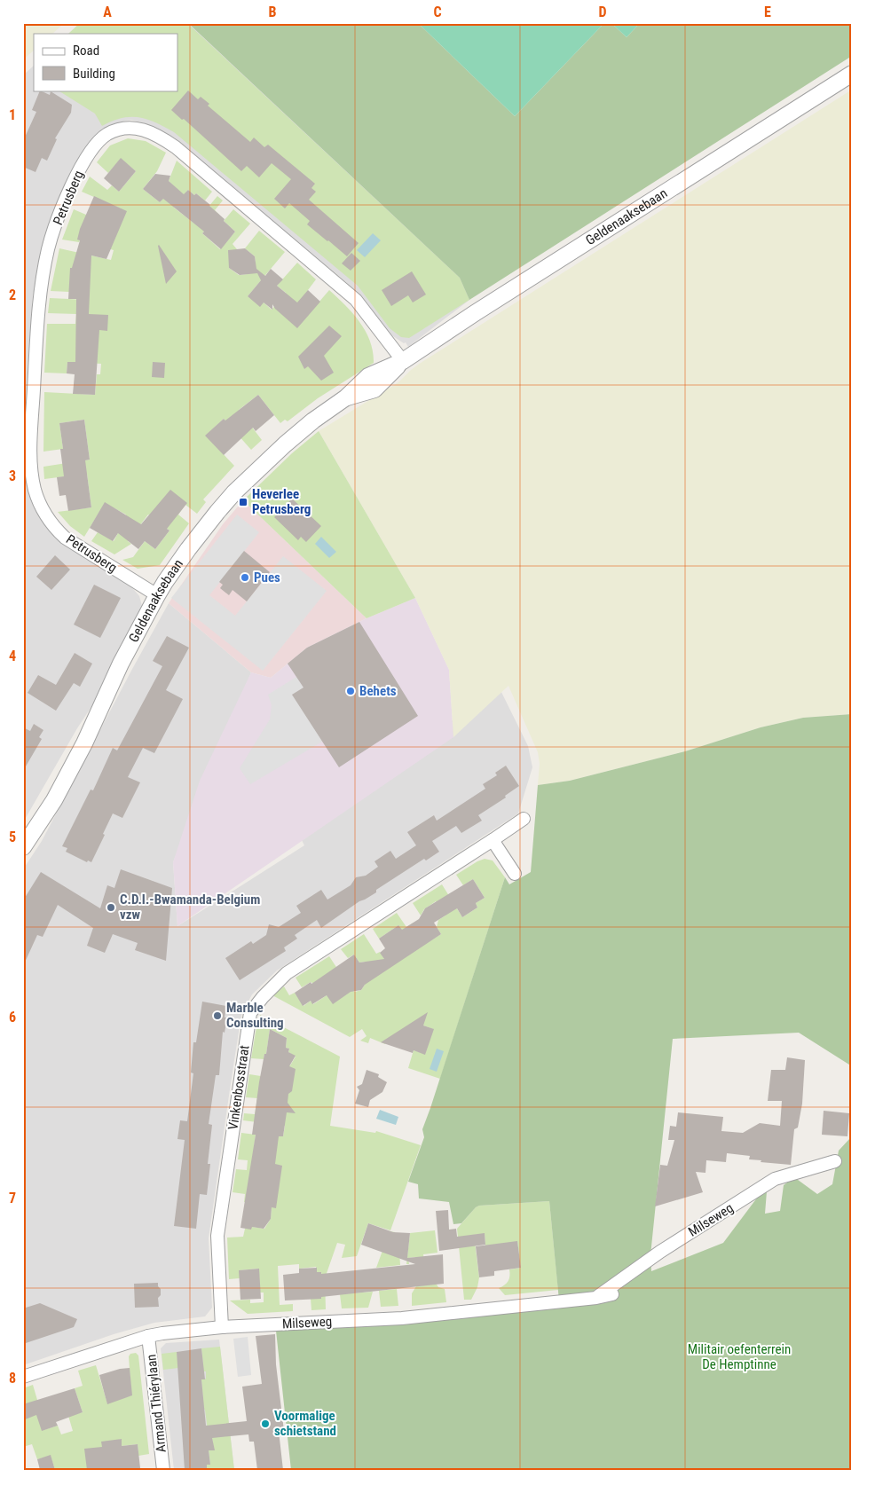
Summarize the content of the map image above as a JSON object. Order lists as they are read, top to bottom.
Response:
{
  "streets": {
    "street": [
      "Petrusberg",
      "Geldenaaksebaan",
      "Vinkenbosstraat",
      "Milseweg",
      "Armand Thiérylaan"
    ]
  },
  "crossings": [
    ["Petrusberg", "Geldenaaksebaan"],
    ["Vinkenbosstraat", "Milseweg"],
    ["Milseweg", "Armand Thiérylaan"]
  ],
  "parks": ["Militair oefenterrein De Hemptinne"],
  "places": {
    "transit": ["Heverlee Petrusberg"],
    "other": [
      "Pues",
      "Behets",
      "C.D.I.-Bwamanda-Belgium vzw",
      "Marble Consulting",
      "Voormalige schietstand"
    ]
  },
  "legend": ["Road", "Building"],
  "grid": {
    "columns": [
      "A",
      "B",
      "C",
      "D",
      "E"
    ],
    "rows": [
      "1",
      "2",
      "3",
      "4",
      "5",
      "6",
      "7",
      "8"
    ]
  }
}
